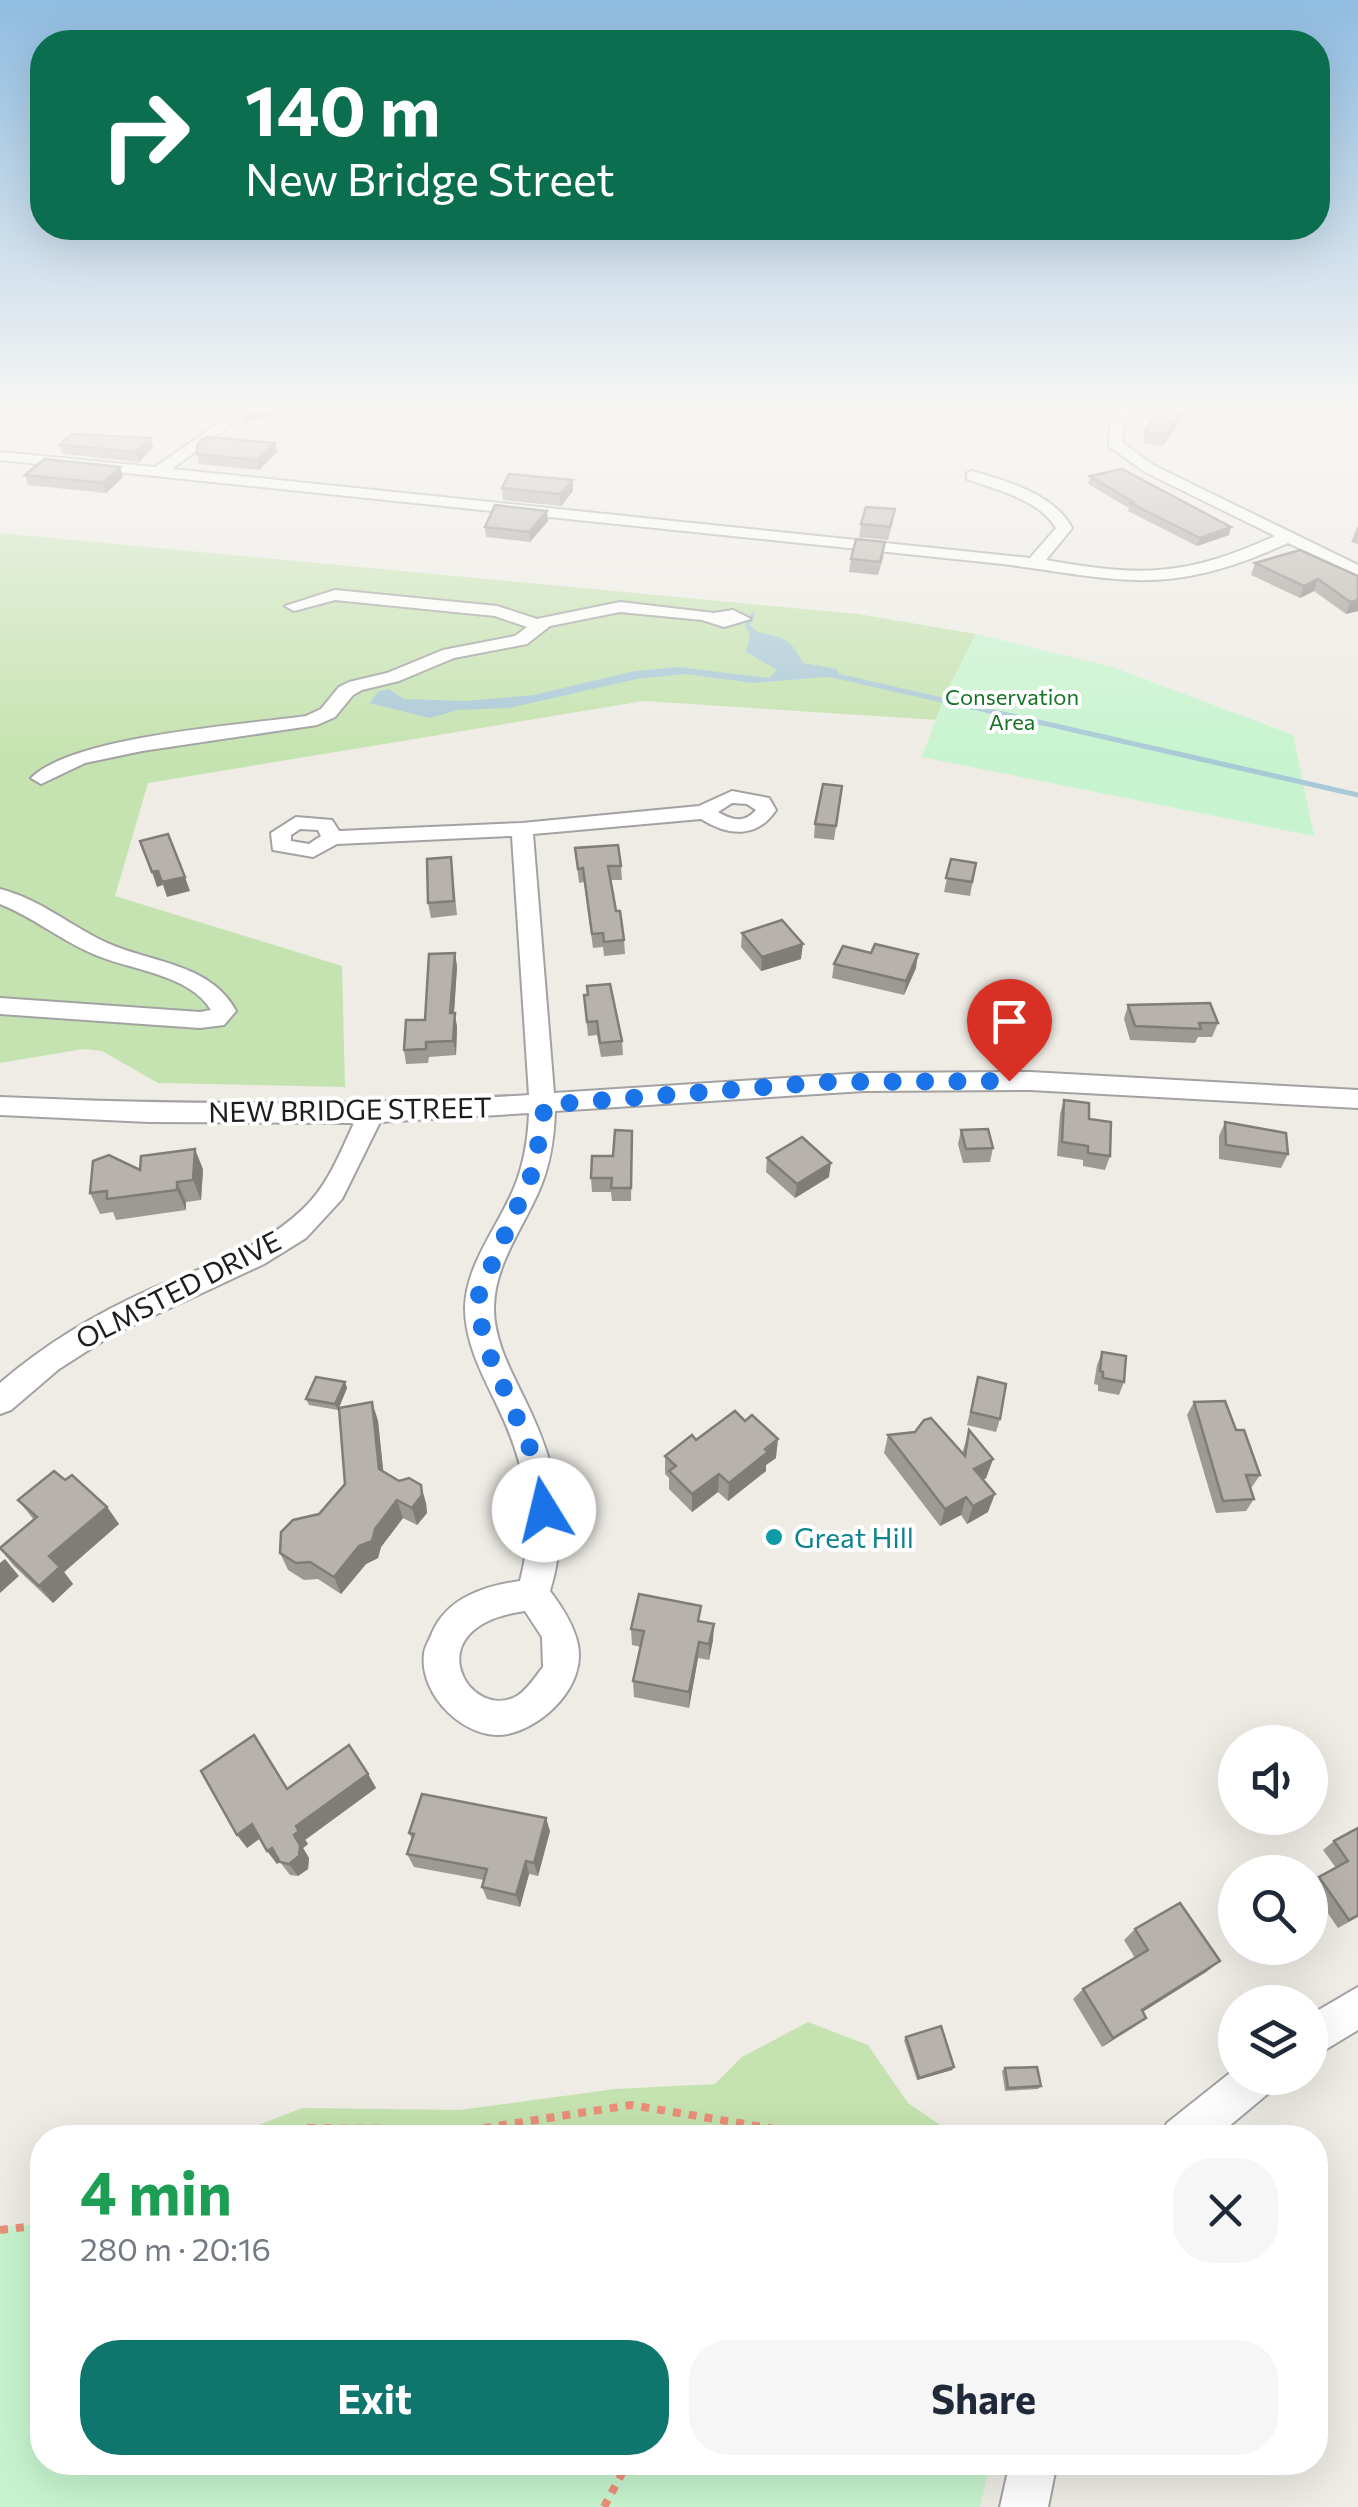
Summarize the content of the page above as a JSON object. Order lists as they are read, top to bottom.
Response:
{
  "streets": {
    "street": ["NEW BRIDGE STREET", "OLMSTED DRIVE"]
  },
  "crossings": [
    ["NEW BRIDGE STREET", "OLMSTED DRIVE"]
  ],
  "parks": ["Conservation Area"],
  "places": ["Great Hill"],
  "page": {
    "turn": ["140 m", "New Bridge Street"],
    "heading": ["4 min", "280 m · 20:16"],
    "buttons": ["Exit", "Share"]
  }
}
